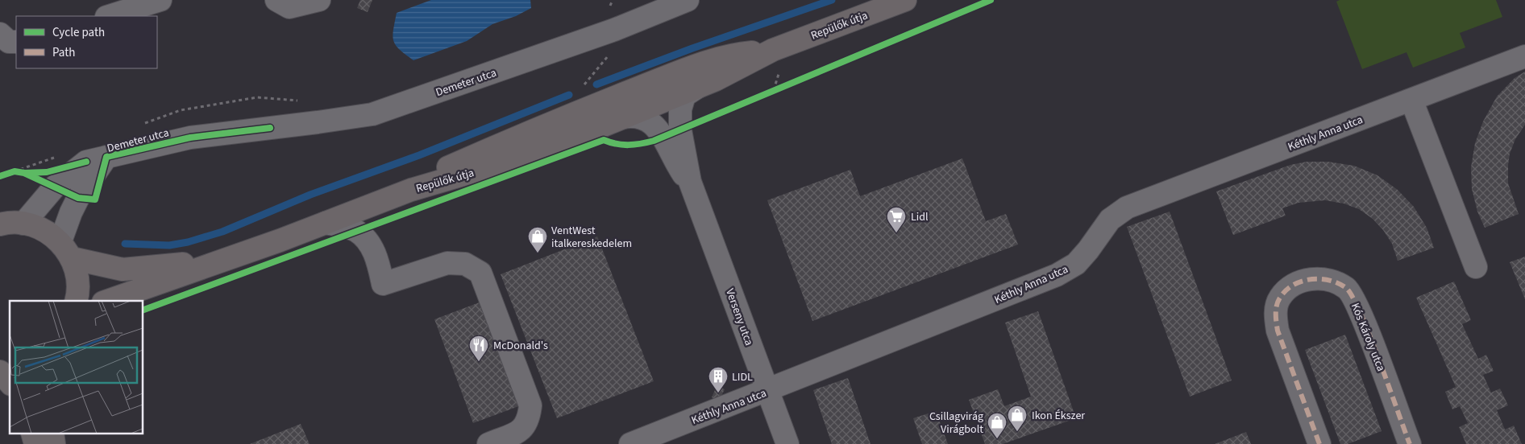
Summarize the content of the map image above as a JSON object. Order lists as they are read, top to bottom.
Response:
{
  "streets": {
    "main road": ["Repülők útja"],
    "street": [
      "Demeter utca",
      "Kéthly Anna utca",
      "Verseny utca",
      "Kós Károly utca"
    ]
  },
  "crossings": [
    ["Repülők útja", "Verseny utca"],
    ["Kéthly Anna utca", "Verseny utca"]
  ],
  "places": {
    "supermarket": ["Lidl"],
    "shop": ["VentWest italkereskedelem", "Ikon Ékszer", "Csillagvirág Virágbolt"],
    "restaurant": ["McDonald's"],
    "building": ["LIDL"]
  },
  "legend": ["Cycle path", "Path"]
}
